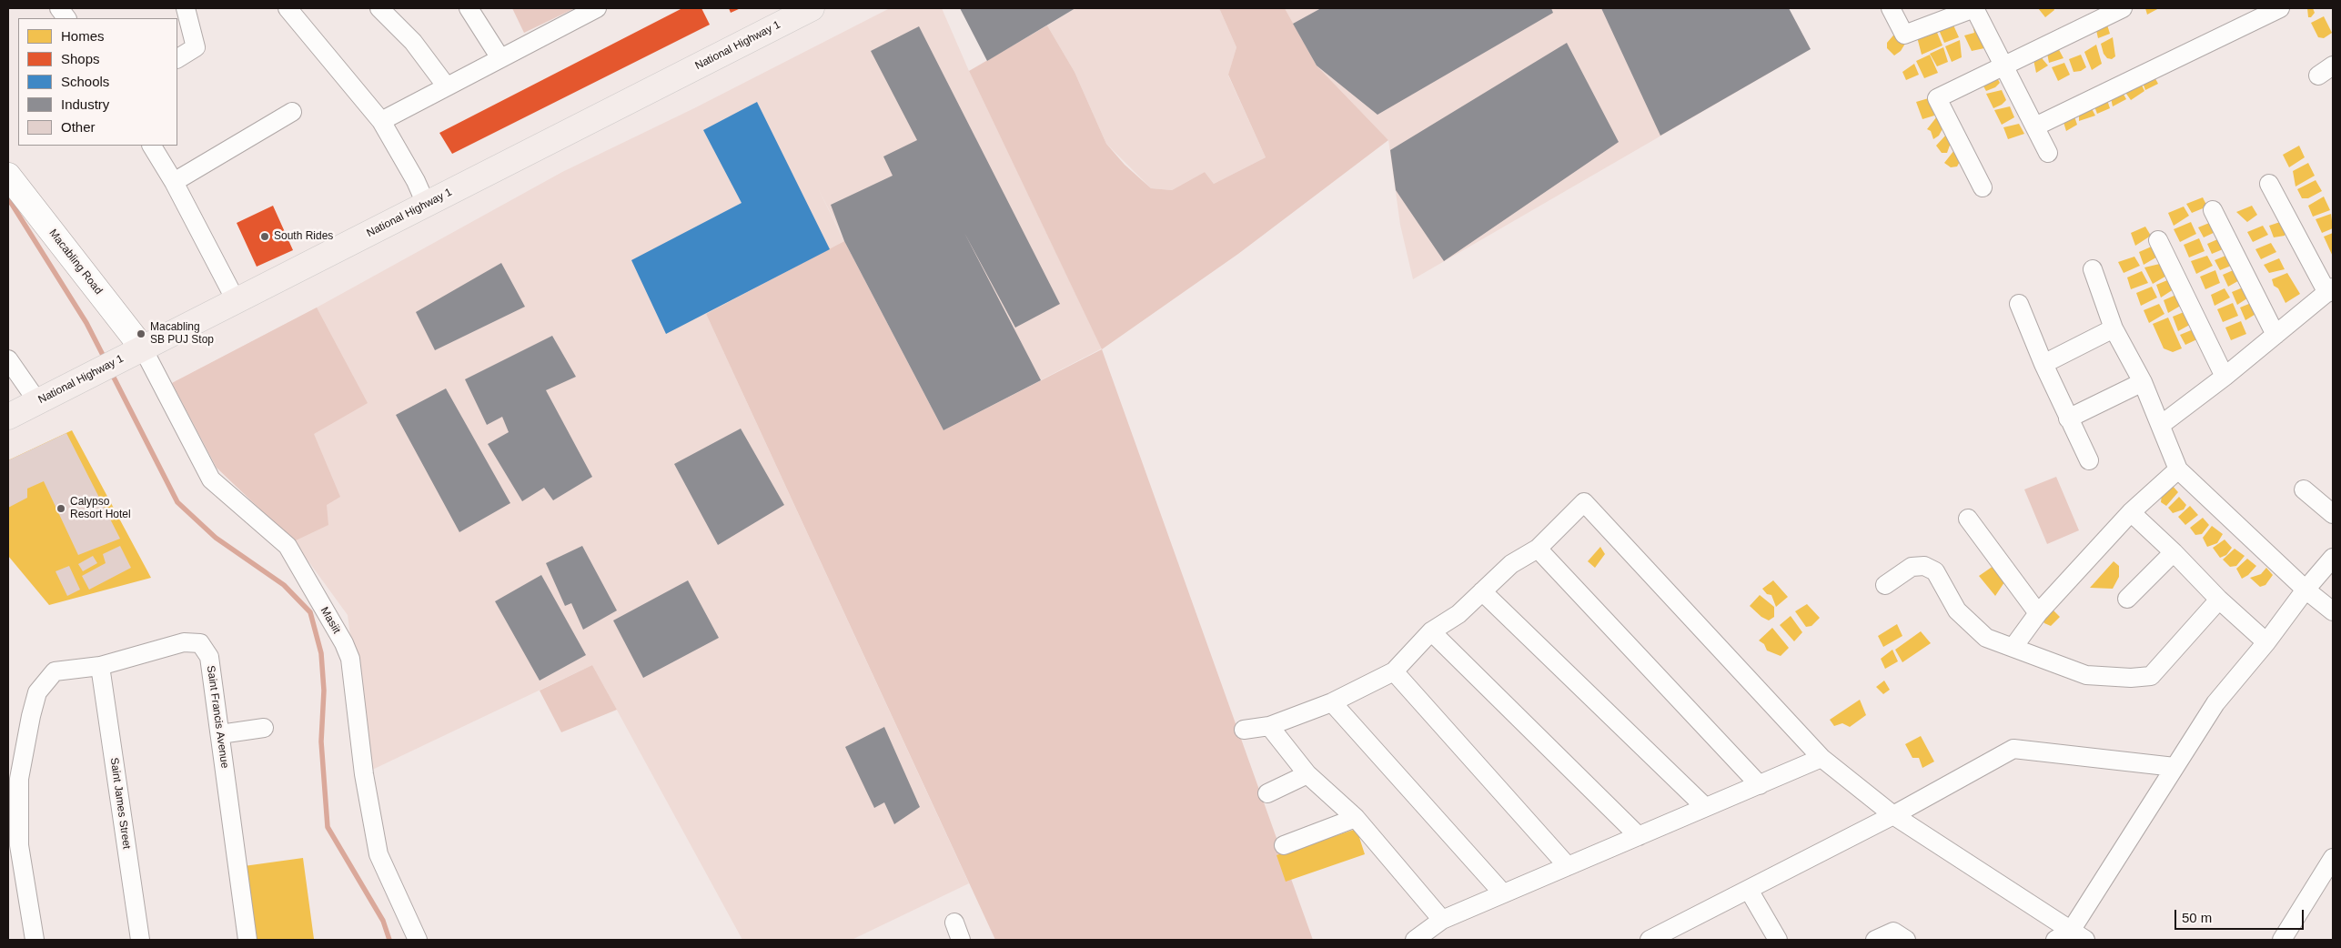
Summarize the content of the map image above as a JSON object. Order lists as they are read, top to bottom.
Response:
{
  "streets": {
    "highway": ["National Highway 1"],
    "street": [
      "Macabling Road",
      "Masiit",
      "Saint Francis Avenue",
      "Saint James Street"
    ]
  },
  "crossings": [
    ["National Highway 1", "Macabling Road"],
    ["National Highway 1", "Masiit"],
    ["Macabling Road", "Masiit"],
    ["Saint Francis Avenue", "Saint James Street"]
  ],
  "places": ["South Rides", "Macabling SB PUJ Stop", "Calypso Resort Hotel"],
  "legend": [
    "Homes",
    "Shops",
    "Schools",
    "Industry",
    "Other"
  ],
  "scale_bar": "50 m"
}
